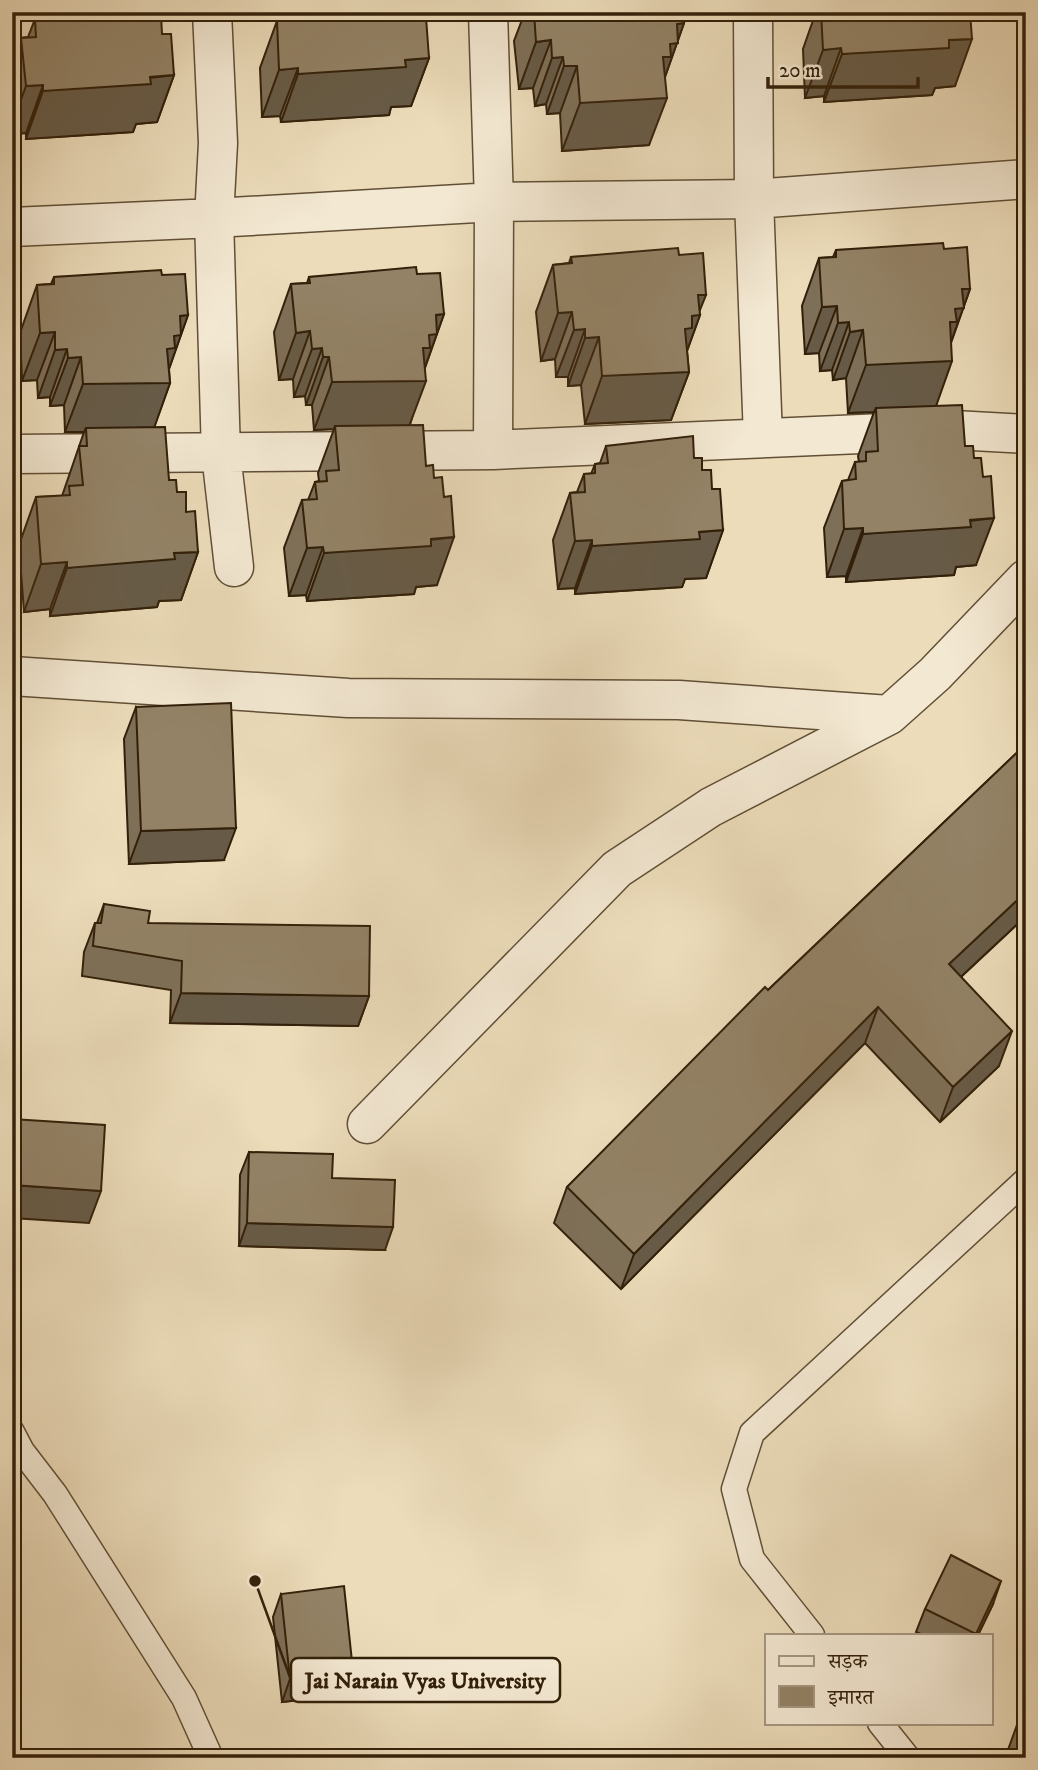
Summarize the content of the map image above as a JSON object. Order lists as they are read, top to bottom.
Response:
{
  "places": ["Jai Narain Vyas University"],
  "legend": ["सड़क", "इमारत"],
  "scale_bar": "20 m"
}
